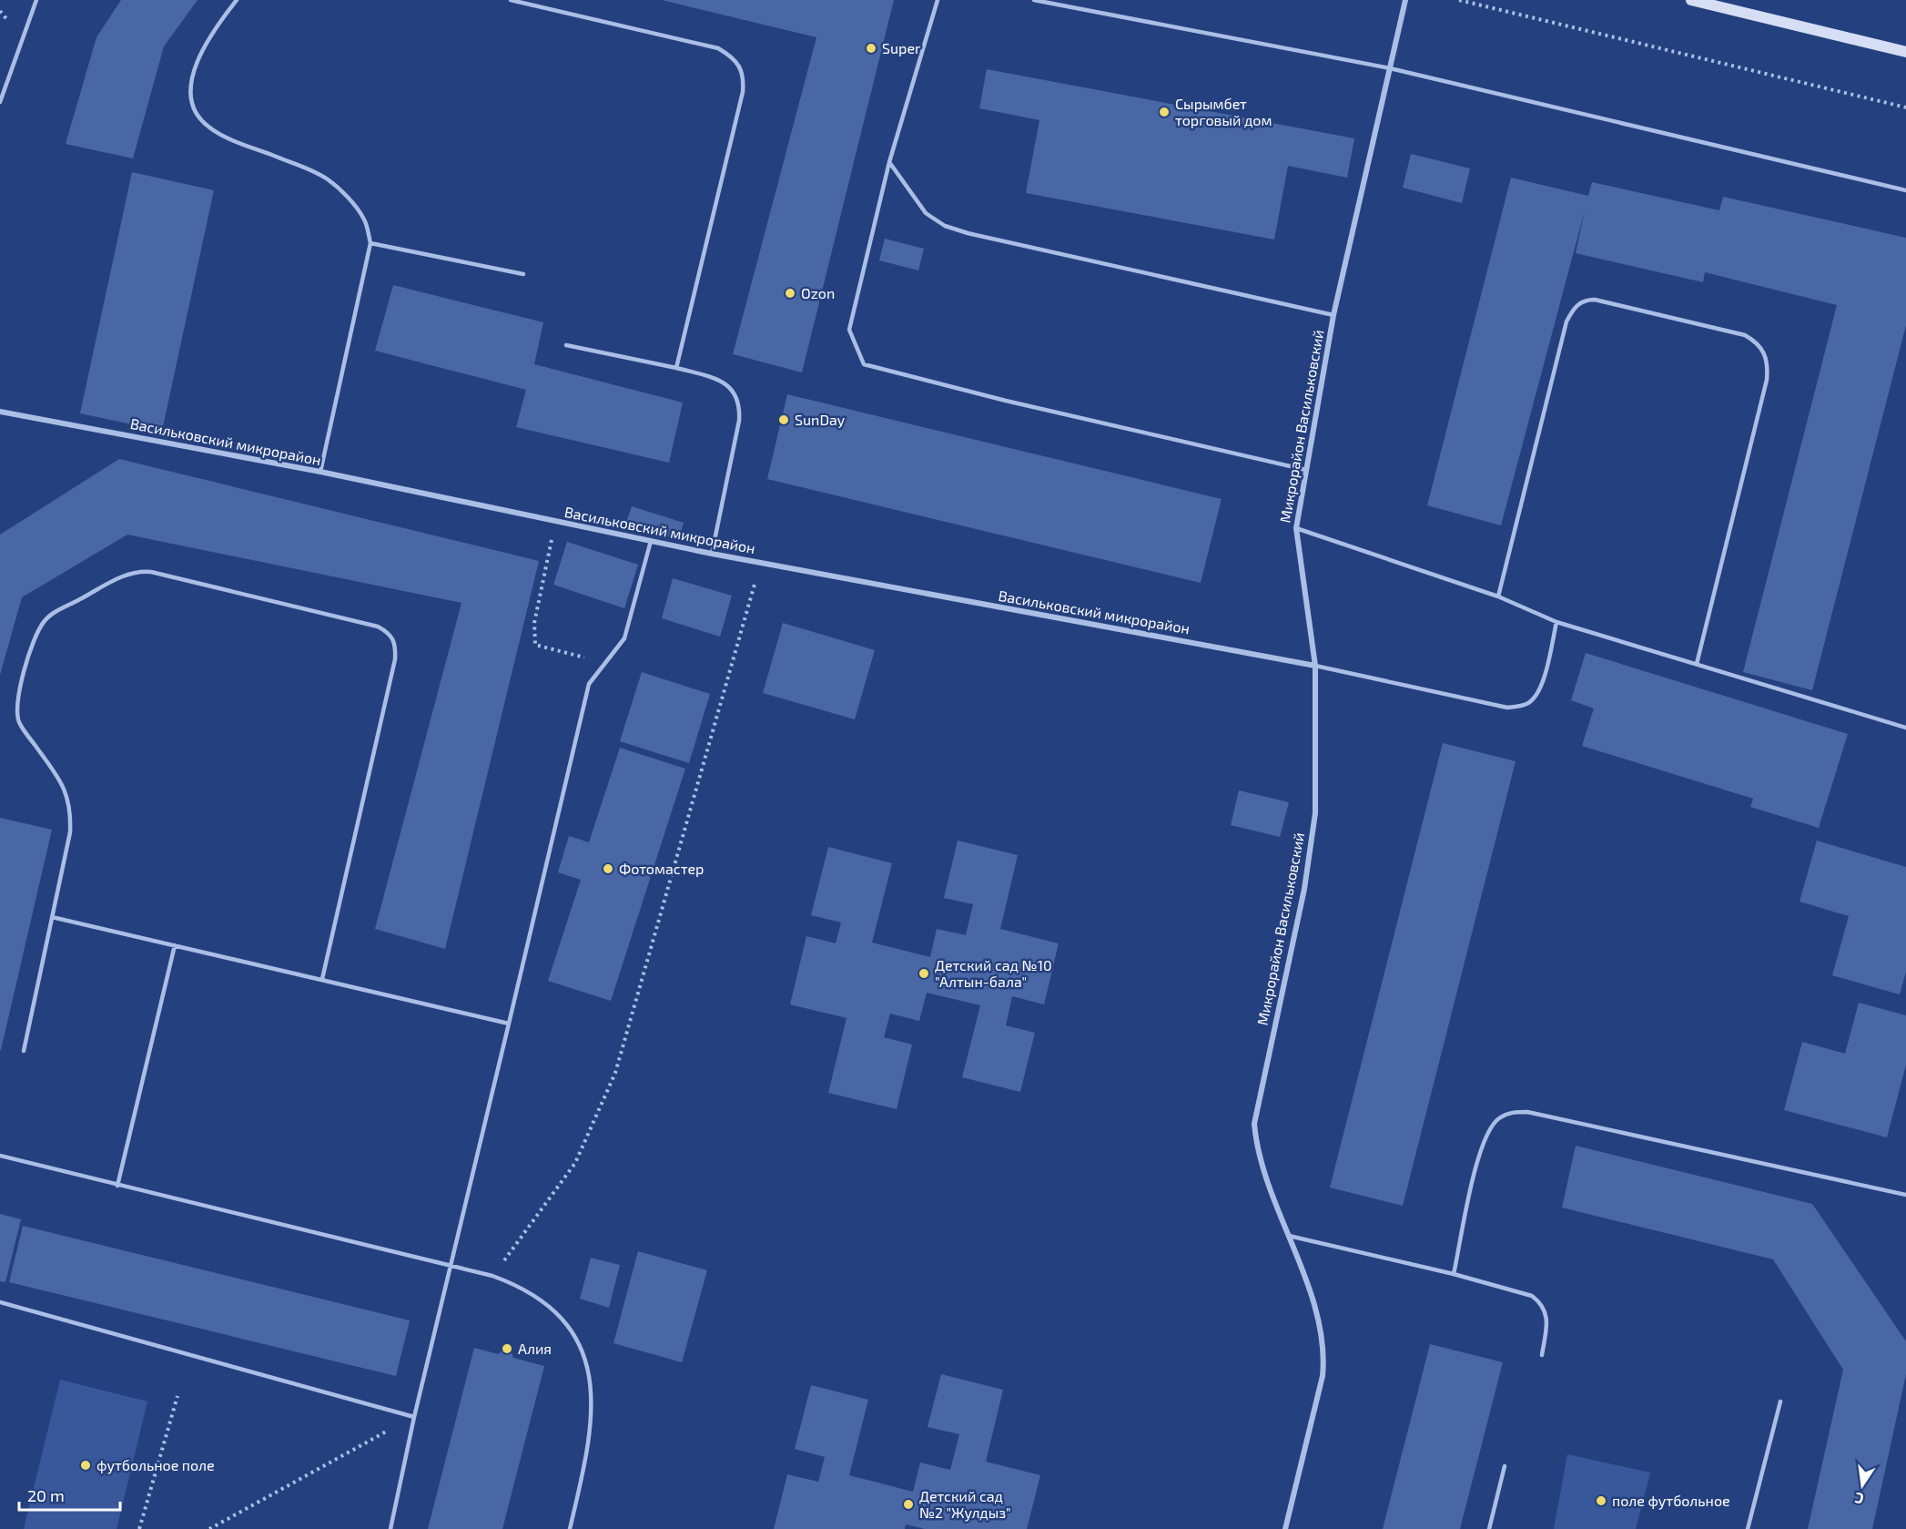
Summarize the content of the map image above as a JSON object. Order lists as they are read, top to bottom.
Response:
{
  "streets": {
    "street": ["Микрорайон Васильковский", "Васильковский микрорайон"]
  },
  "crossings": [
    ["Микрорайон Васильковский", "Васильковский микрорайон"]
  ],
  "places": [
    "Super",
    "Сырымбет торговый дом",
    "Ozon",
    "SunDay",
    "Фотомастер",
    "Детский сад №10 \"Алтын-бала\"",
    "Алия",
    "футбольное поле",
    "поле футбольное",
    "Детский сад №2 \"Жулдыз\""
  ],
  "scale_bar": "20 m",
  "north": "bottom"
}
